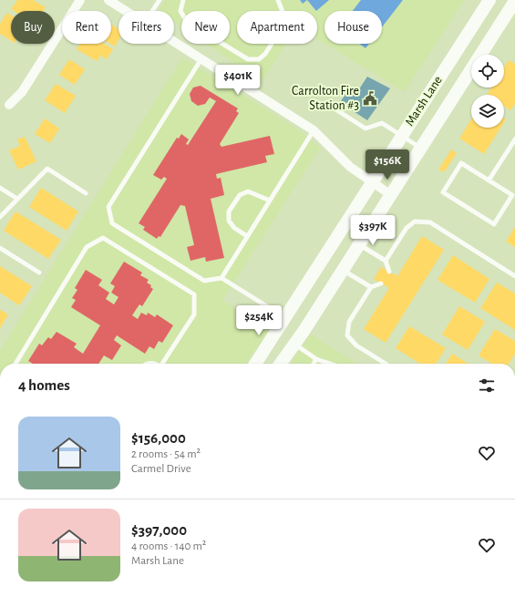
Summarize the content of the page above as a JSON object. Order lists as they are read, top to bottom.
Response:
{
  "streets": {
    "main road": ["Marsh Lane"]
  },
  "places": {
    "public building": ["Carrolton Fire Station #3"]
  },
  "page": {
    "chip": [
      "Buy",
      "Rent",
      "Filters",
      "New",
      "Apartment",
      "House"
    ],
    "price": [
      "$401K",
      "$156K",
      "$397K",
      "$254K"
    ],
    "heading": "4 homes",
    "list": [
      {
        "name": "$156,000",
        "note": "2 rooms · 54 m² · Carmel Drive"
      },
      {
        "name": "$397,000",
        "note": "4 rooms · 140 m² · Marsh Lane"
      }
    ]
  }
}
